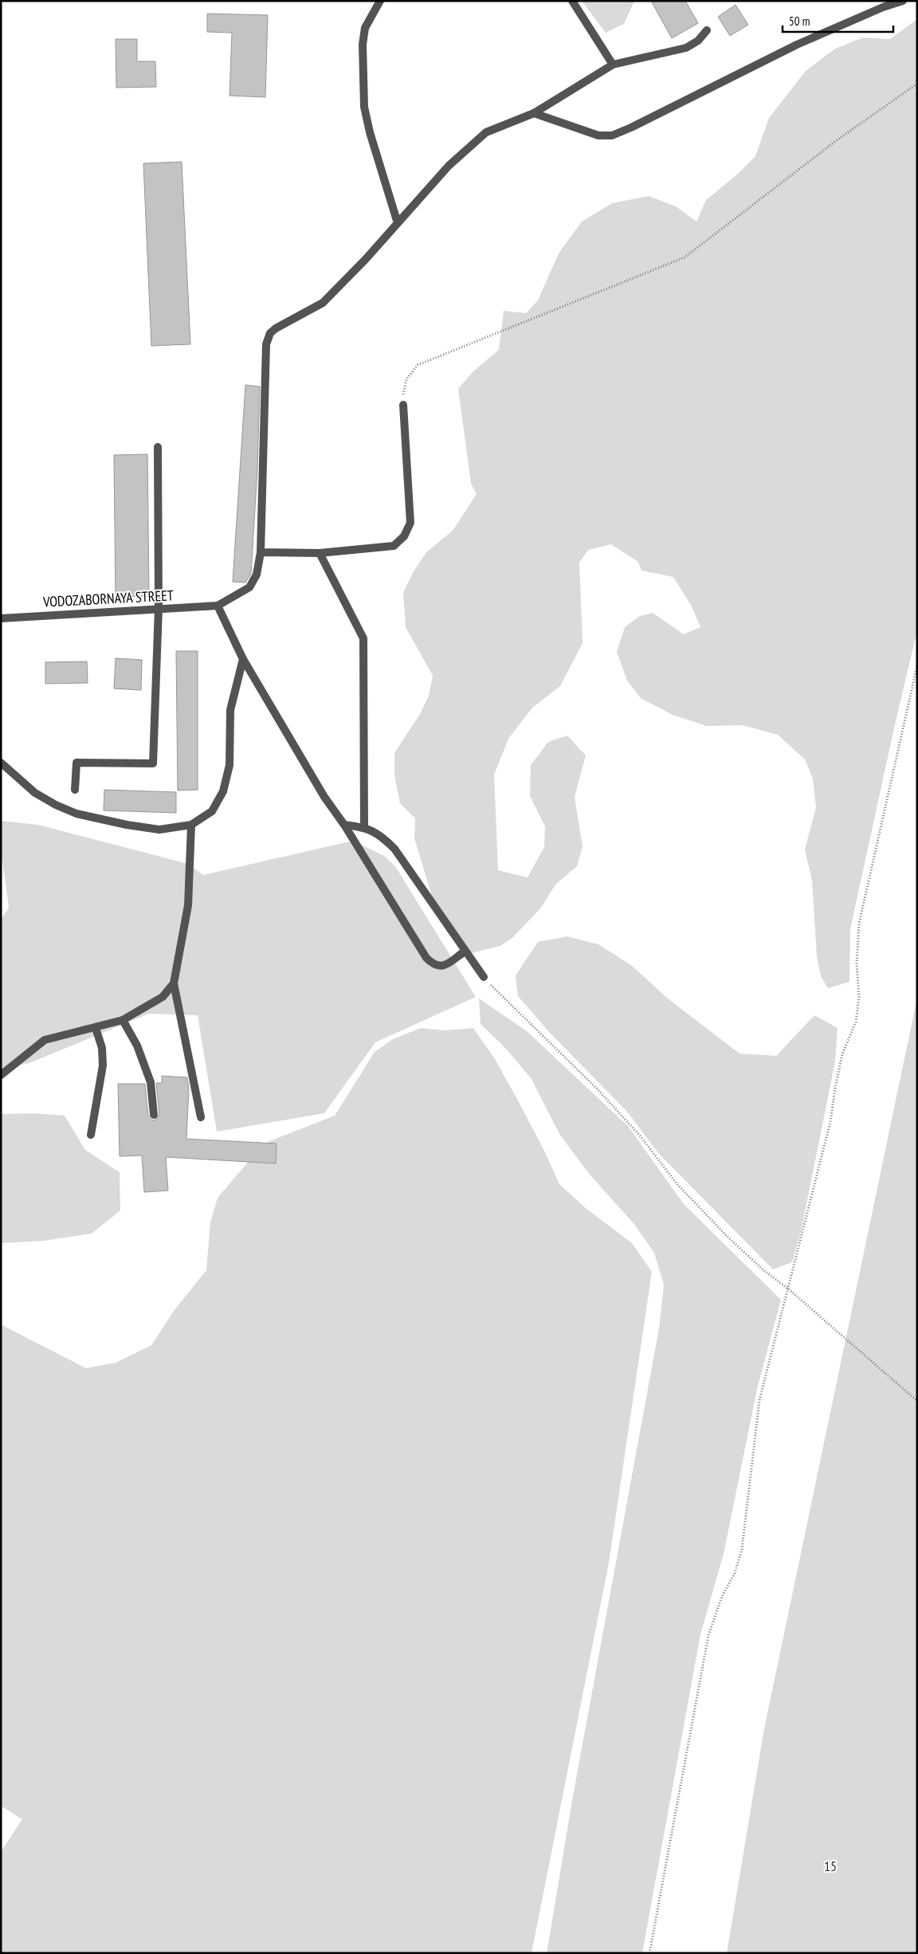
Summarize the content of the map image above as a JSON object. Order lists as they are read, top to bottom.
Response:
{
  "streets": {
    "street": ["VODOZABORNAYA STREET"]
  },
  "parks": ["15"],
  "scale_bar": "50 m"
}
